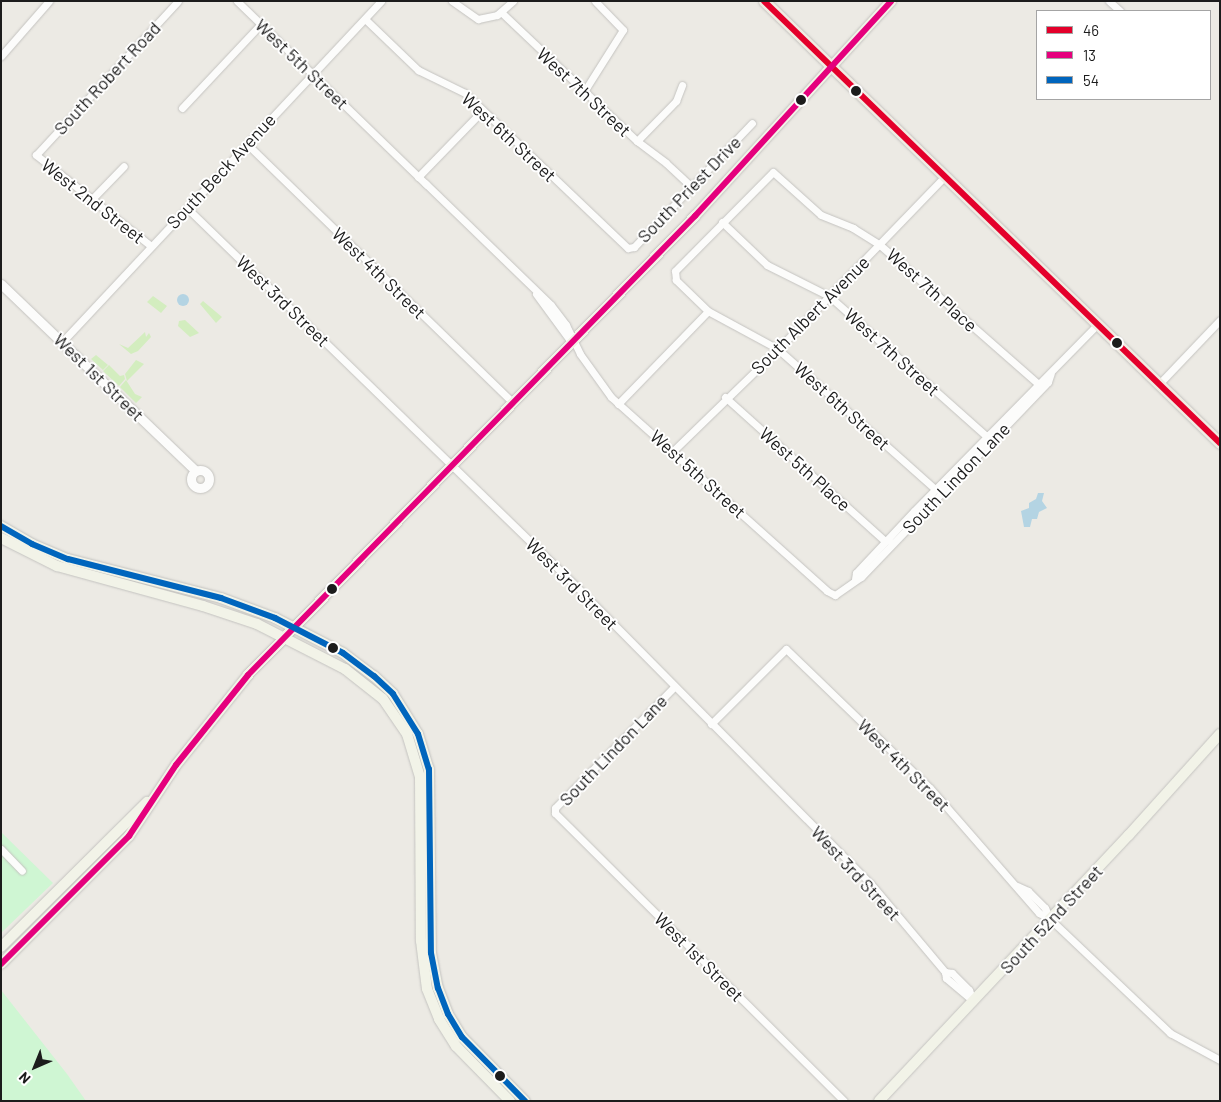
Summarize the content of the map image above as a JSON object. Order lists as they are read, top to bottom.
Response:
{
  "streets": {
    "main road": ["South Priest Drive", "South 52nd Street"],
    "street": [
      "West 5th Street",
      "South Robert Road",
      "West 7th Street",
      "West 6th Street",
      "South Beck Avenue",
      "West 2nd Street",
      "West 4th Street",
      "West 7th Place",
      "West 3rd Street",
      "South Albert Avenue",
      "West 1st Street",
      "West 5th Place",
      "South Lindon Lane"
    ]
  },
  "crossings": [
    ["West 5th Street", "South Beck Avenue"],
    ["West 5th Street", "South Priest Drive"],
    ["West 5th Street", "South Albert Avenue"],
    ["West 5th Street", "South Lindon Lane"],
    ["South Robert Road", "West 2nd Street"],
    ["West 7th Street", "West 6th Street"],
    ["West 7th Street", "South Priest Drive"],
    ["West 7th Street", "West 7th Place"],
    ["West 7th Street", "South Albert Avenue"],
    ["West 7th Street", "South Lindon Lane"],
    ["West 6th Street", "South Beck Avenue"],
    ["West 6th Street", "South Priest Drive"],
    ["West 6th Street", "West 7th Place"],
    ["West 6th Street", "South Albert Avenue"],
    ["West 6th Street", "South Lindon Lane"],
    ["South Beck Avenue", "West 2nd Street"],
    ["South Beck Avenue", "West 4th Street"],
    ["South Beck Avenue", "West 3rd Street"],
    ["South Beck Avenue", "West 1st Street"],
    ["South Priest Drive", "West 4th Street"],
    ["South Priest Drive", "West 3rd Street"],
    ["West 4th Street", "West 3rd Street"],
    ["West 4th Street", "South 52nd Street"],
    ["West 7th Place", "South Albert Avenue"],
    ["West 7th Place", "South Lindon Lane"],
    ["West 3rd Street", "South Lindon Lane"],
    ["West 3rd Street", "South 52nd Street"],
    ["South Albert Avenue", "West 5th Place"],
    ["West 1st Street", "South Lindon Lane"],
    ["West 5th Place", "South Lindon Lane"]
  ],
  "lines": ["transit line 46", "transit line 13", "transit line 54"],
  "legend": ["46", "13", "54"],
  "north": "bottom left"
}
